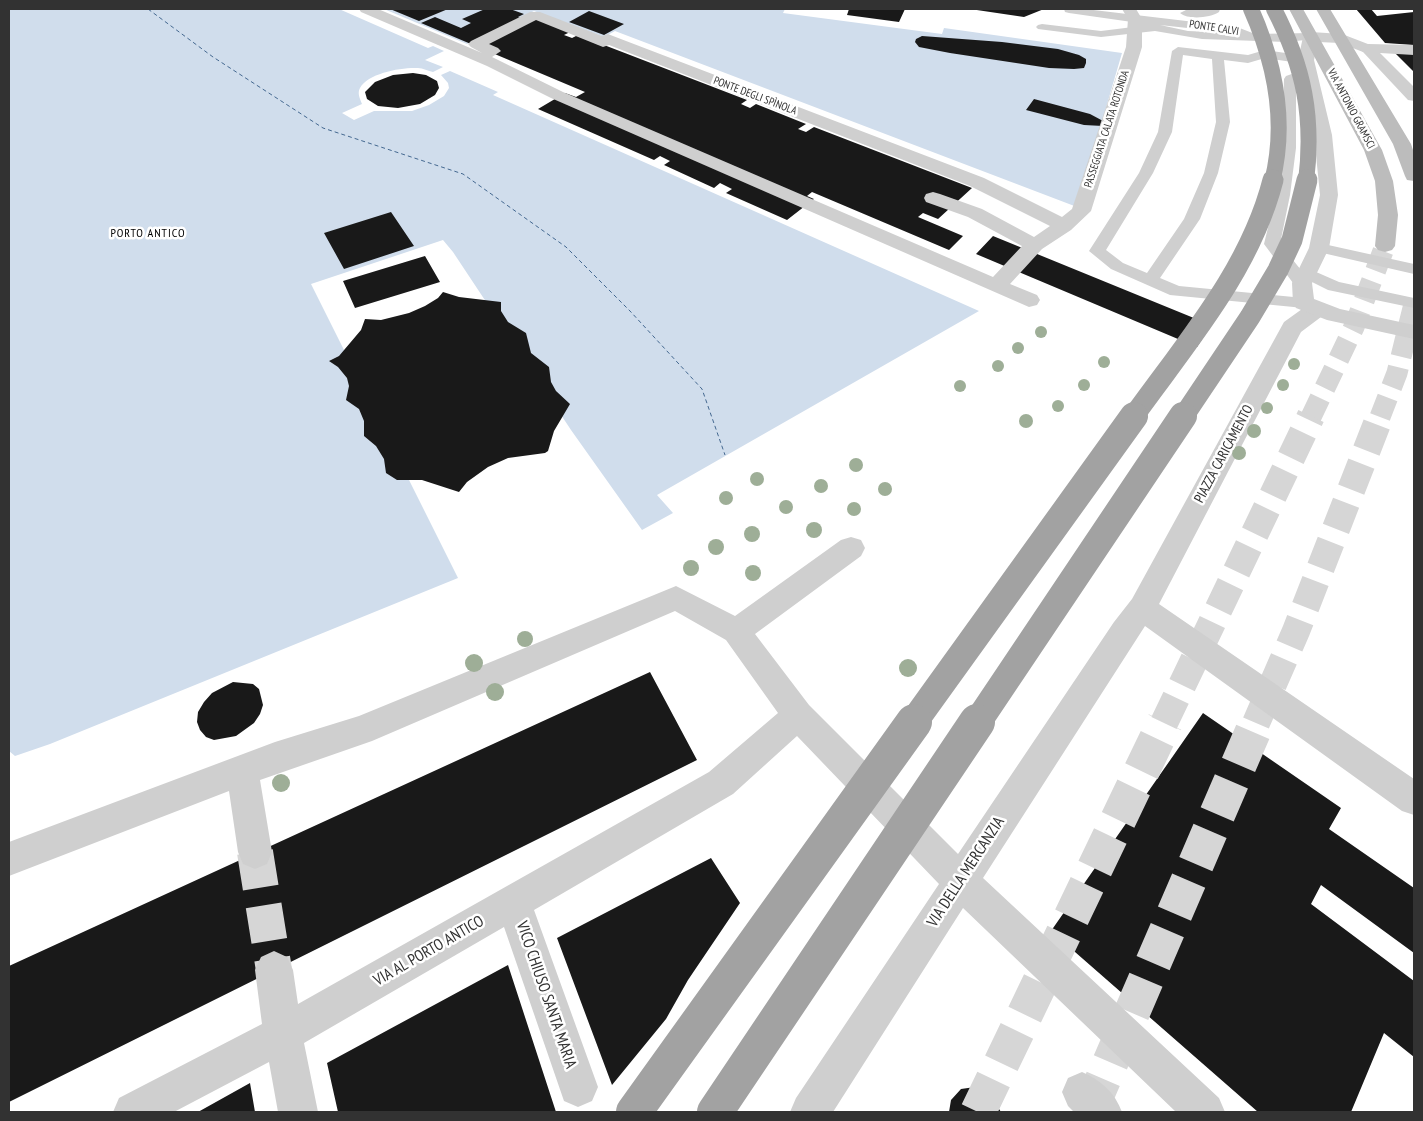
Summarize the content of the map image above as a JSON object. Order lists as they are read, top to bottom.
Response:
{
  "streets": {
    "main road": ["VIA ANTONIO GRAMSCI"],
    "street": [
      "PONTE DEGLI SPÌNOLA",
      "PASSEGGIATA CALATA ROTONDA",
      "PIAZZA CARICAMENTO",
      "VIA DELLA MERCANZIA",
      "VIA AL PORTO ANTICO",
      "VICO CHIUSO SANTA MARIA"
    ],
    "lane": ["PONTE CALVI"]
  },
  "crossings": [
    ["PONTE CALVI", "VIA ANTONIO GRAMSCI"],
    ["PONTE CALVI", "PASSEGGIATA CALATA ROTONDA"],
    ["PONTE CALVI", "PIAZZA CARICAMENTO"],
    ["PONTE DEGLI SPÌNOLA", "PASSEGGIATA CALATA ROTONDA"],
    ["VIA ANTONIO GRAMSCI", "PIAZZA CARICAMENTO"],
    ["PIAZZA CARICAMENTO", "VIA DELLA MERCANZIA"],
    ["VIA AL PORTO ANTICO", "VICO CHIUSO SANTA MARIA"]
  ],
  "districts": ["PORTO ANTICO"]
}
